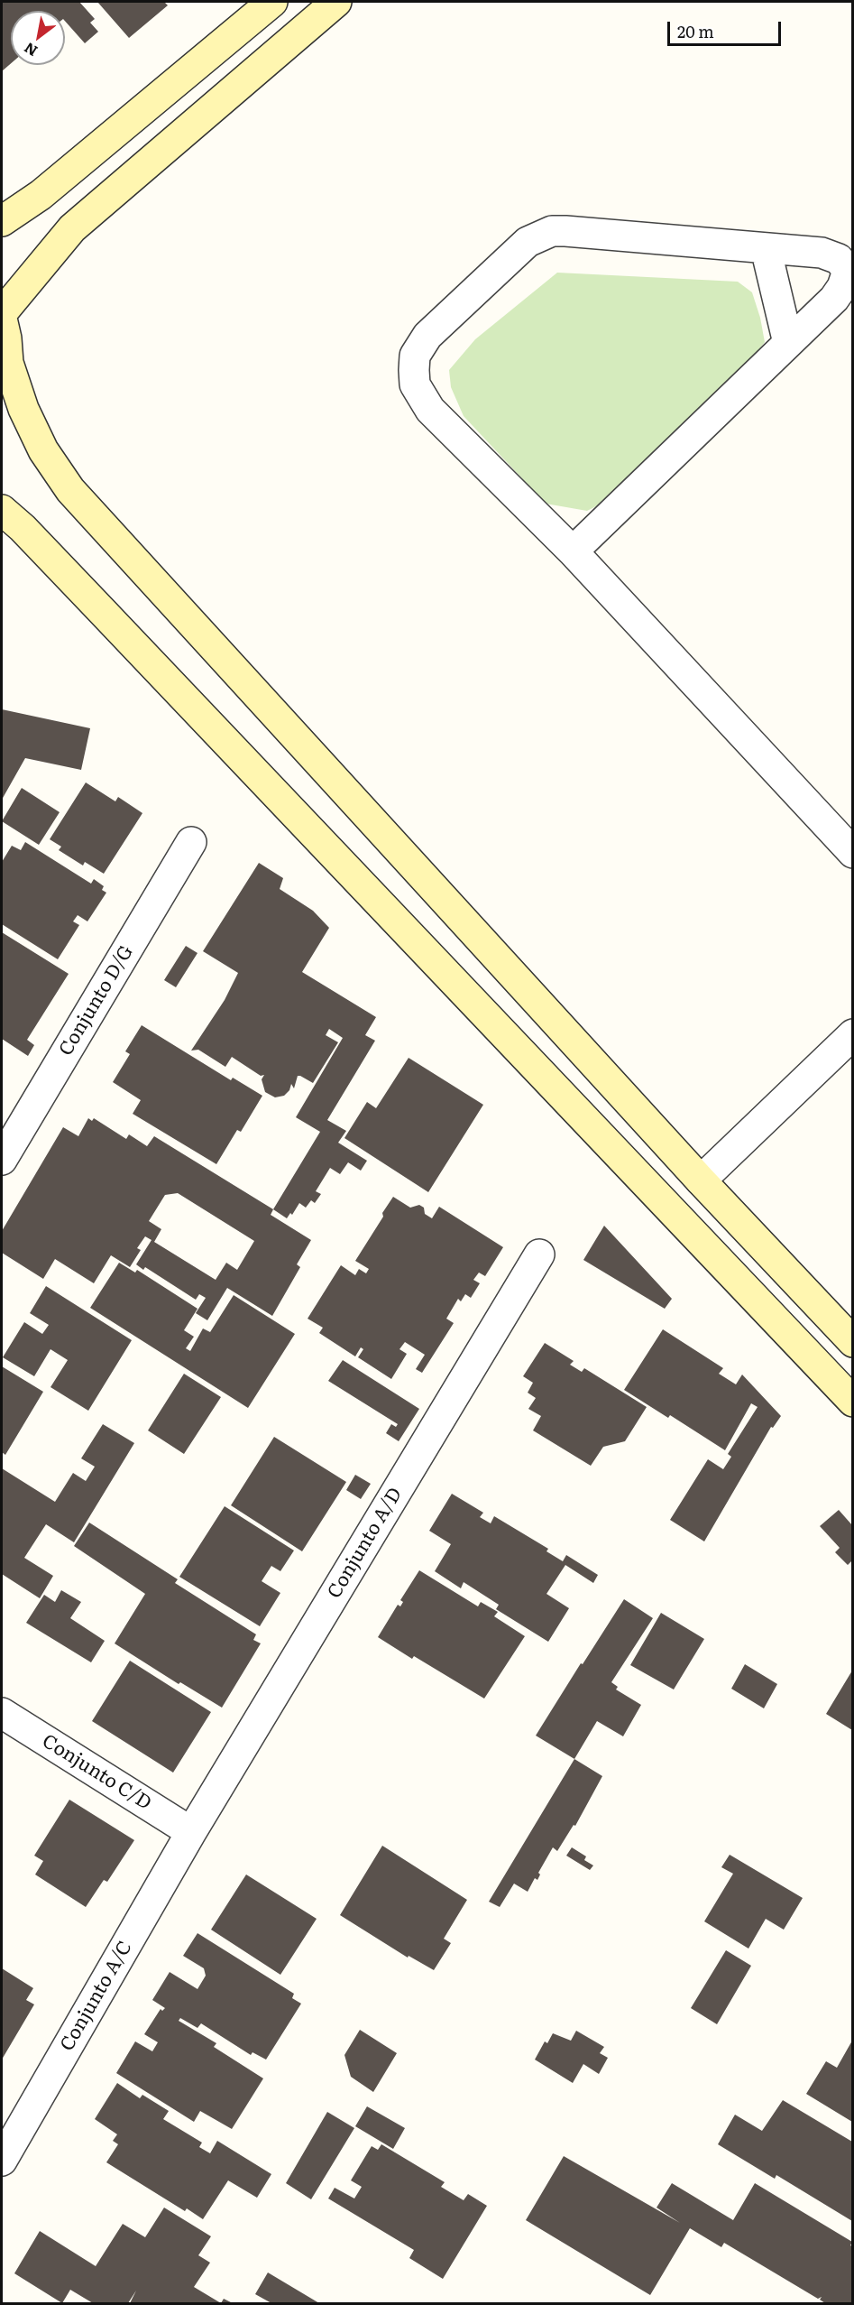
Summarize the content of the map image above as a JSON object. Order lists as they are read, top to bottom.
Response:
{
  "streets": {
    "street": [
      "Conjunto D/G",
      "Conjunto A/D",
      "Conjunto C/D",
      "Conjunto A/C"
    ]
  },
  "crossings": [
    ["Conjunto A/D", "Conjunto C/D"],
    ["Conjunto A/D", "Conjunto A/C"],
    ["Conjunto C/D", "Conjunto A/C"]
  ],
  "scale_bar": "20 m",
  "north": "bottom left"
}
